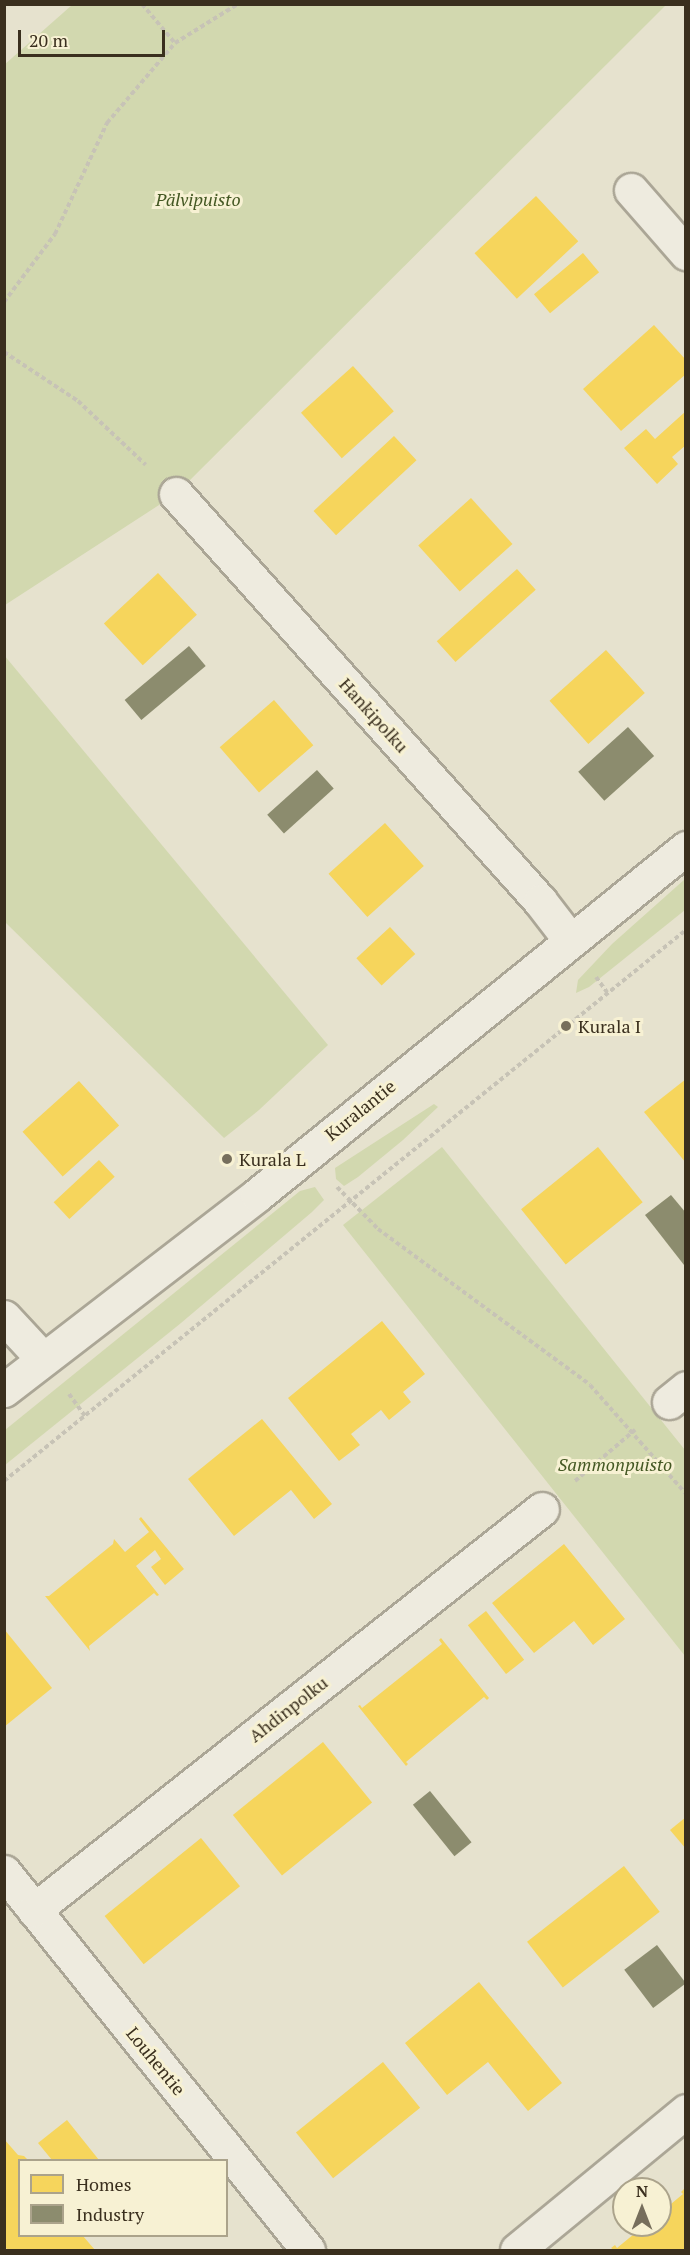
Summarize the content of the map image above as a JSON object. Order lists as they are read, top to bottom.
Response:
{
  "streets": {
    "street": [
      "Hankipolku",
      "Kuralantie",
      "Ahdinpolku",
      "Louhentie"
    ]
  },
  "crossings": [
    ["Hankipolku", "Kuralantie"],
    ["Ahdinpolku", "Louhentie"]
  ],
  "parks": ["Pälvipuisto", "Sammonpuisto"],
  "places": ["Kurala I", "Kurala L"],
  "legend": ["Homes", "Industry"],
  "scale_bar": "20 m",
  "north": "top"
}
